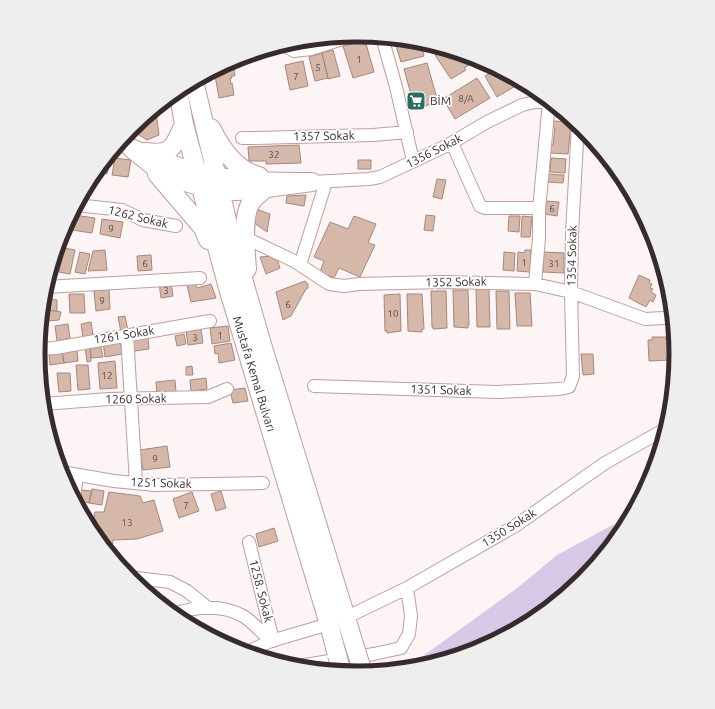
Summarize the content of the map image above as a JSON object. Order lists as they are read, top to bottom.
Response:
{
  "streets": {
    "highway": ["Mustafa Kemal Bulvarı"],
    "street": [
      "1357 Sokak",
      "1356 Sokak",
      "1262 Sokak",
      "1354 Sokak",
      "1352 Sokak",
      "1261 Sokak",
      "1351 Sokak",
      "1260 Sokak",
      "1251 Sokak",
      "1350 Sokak",
      "1258. Sokak"
    ]
  },
  "crossings": [
    ["1354 Sokak", "1352 Sokak"],
    ["1354 Sokak", "1351 Sokak"],
    ["Mustafa Kemal Bulvarı", "1350 Sokak"]
  ],
  "places": {
    "supermarket": ["BİM"]
  },
  "house_numbers": [
    "1",
    "5",
    "7",
    "8/A",
    "32",
    "6",
    "9",
    "1",
    "6",
    "31",
    "3",
    "9",
    "6",
    "10",
    "1",
    "3",
    "12",
    "9",
    "7",
    "13"
  ]
}
